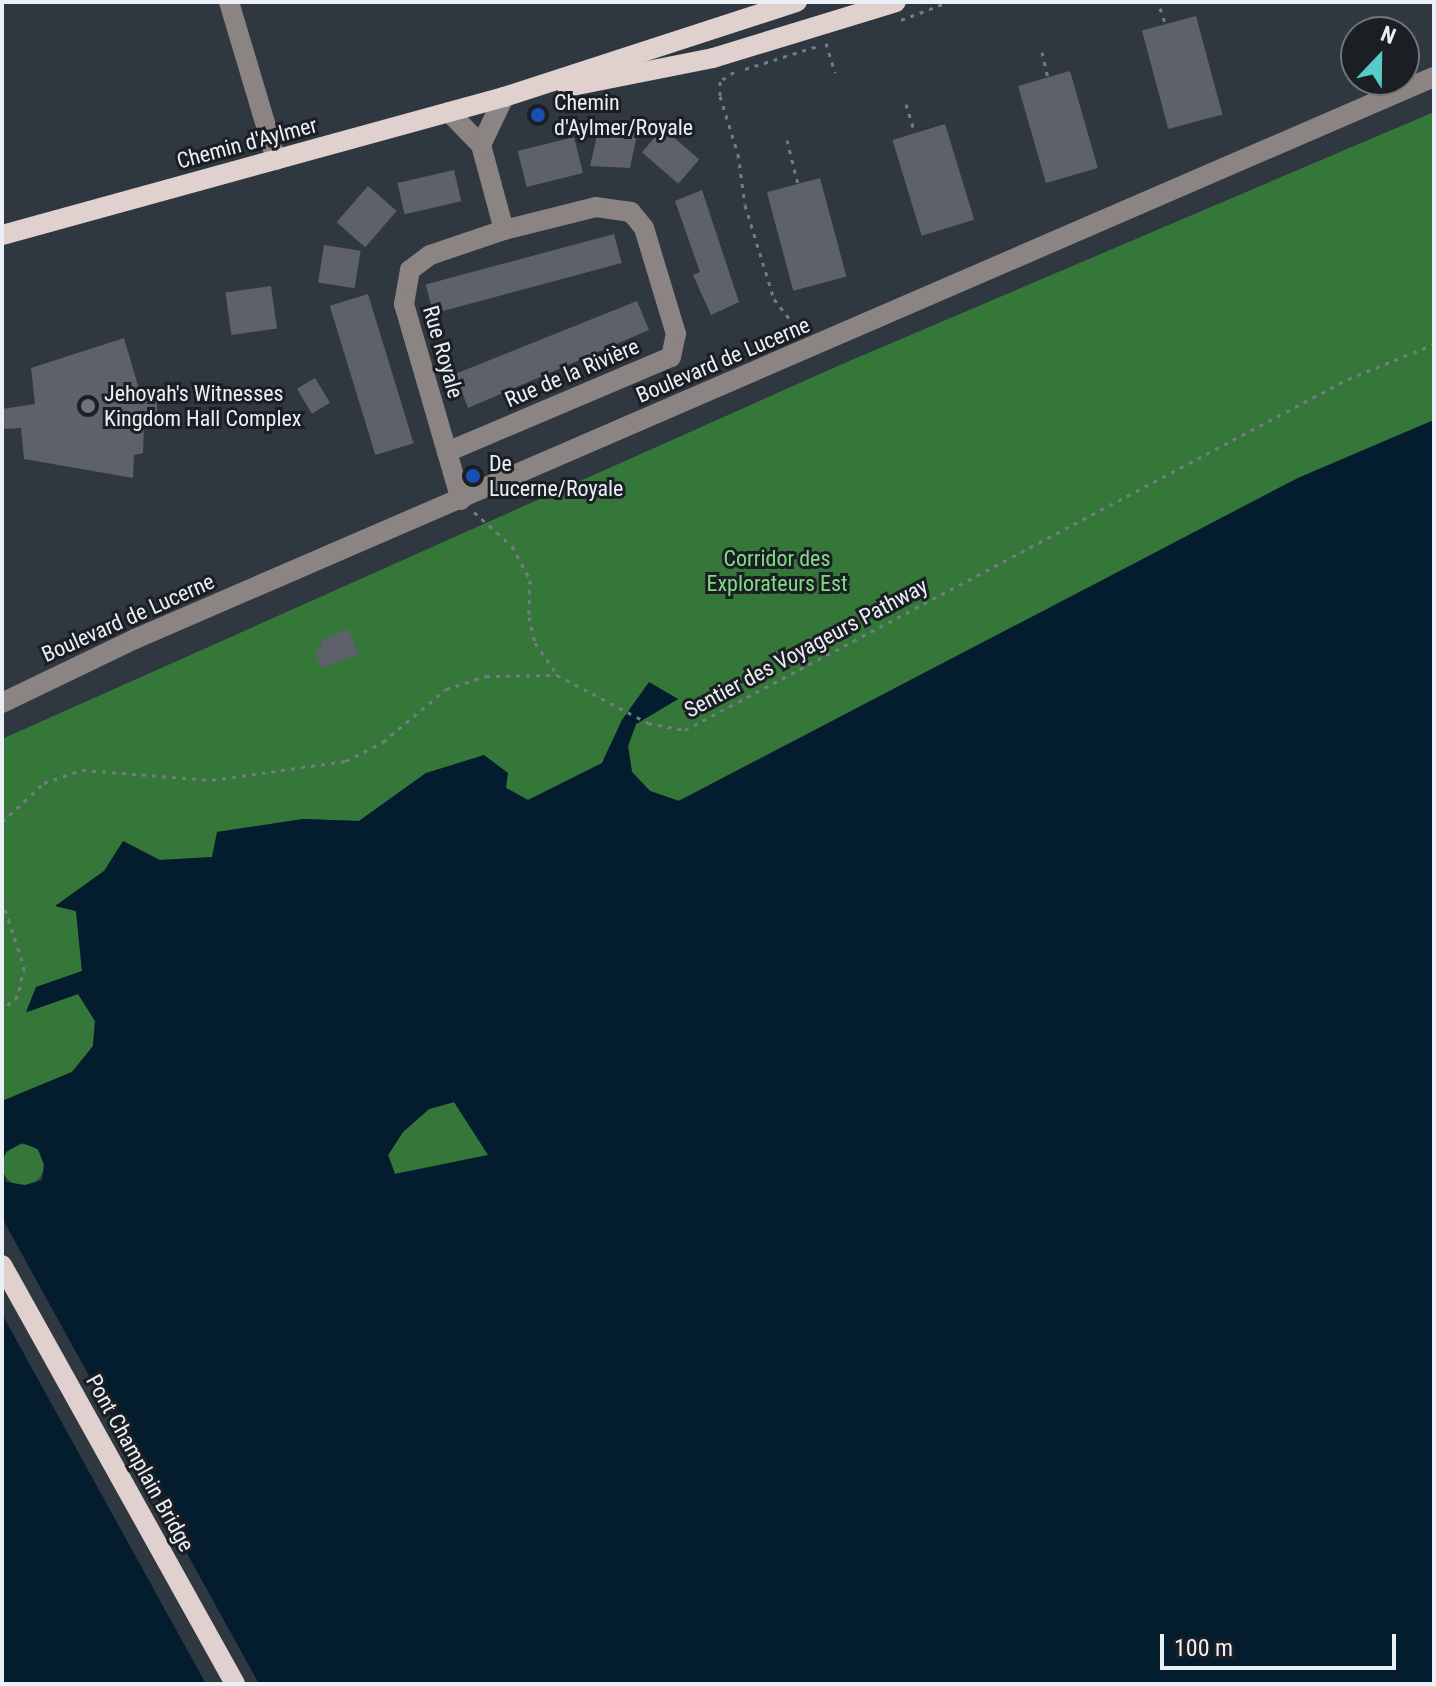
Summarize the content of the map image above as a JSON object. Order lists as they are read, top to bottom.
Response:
{
  "streets": {
    "main road": ["Chemin d'Aylmer", "Pont Champlain Bridge"],
    "street": ["Rue Royale", "Boulevard de Lucerne", "Rue de la Rivière"],
    "path": ["Sentier des Voyageurs Pathway"]
  },
  "crossings": [
    ["Rue Royale", "Boulevard de Lucerne"],
    ["Rue Royale", "Rue de la Rivière"]
  ],
  "parks": ["Corridor des Explorateurs Est"],
  "places": ["Chemin d'Aylmer/Royale", "Jehovah's Witnesses Kingdom Hall Complex", "De Lucerne/Royale"],
  "scale_bar": "100 m",
  "north": "top"
}
